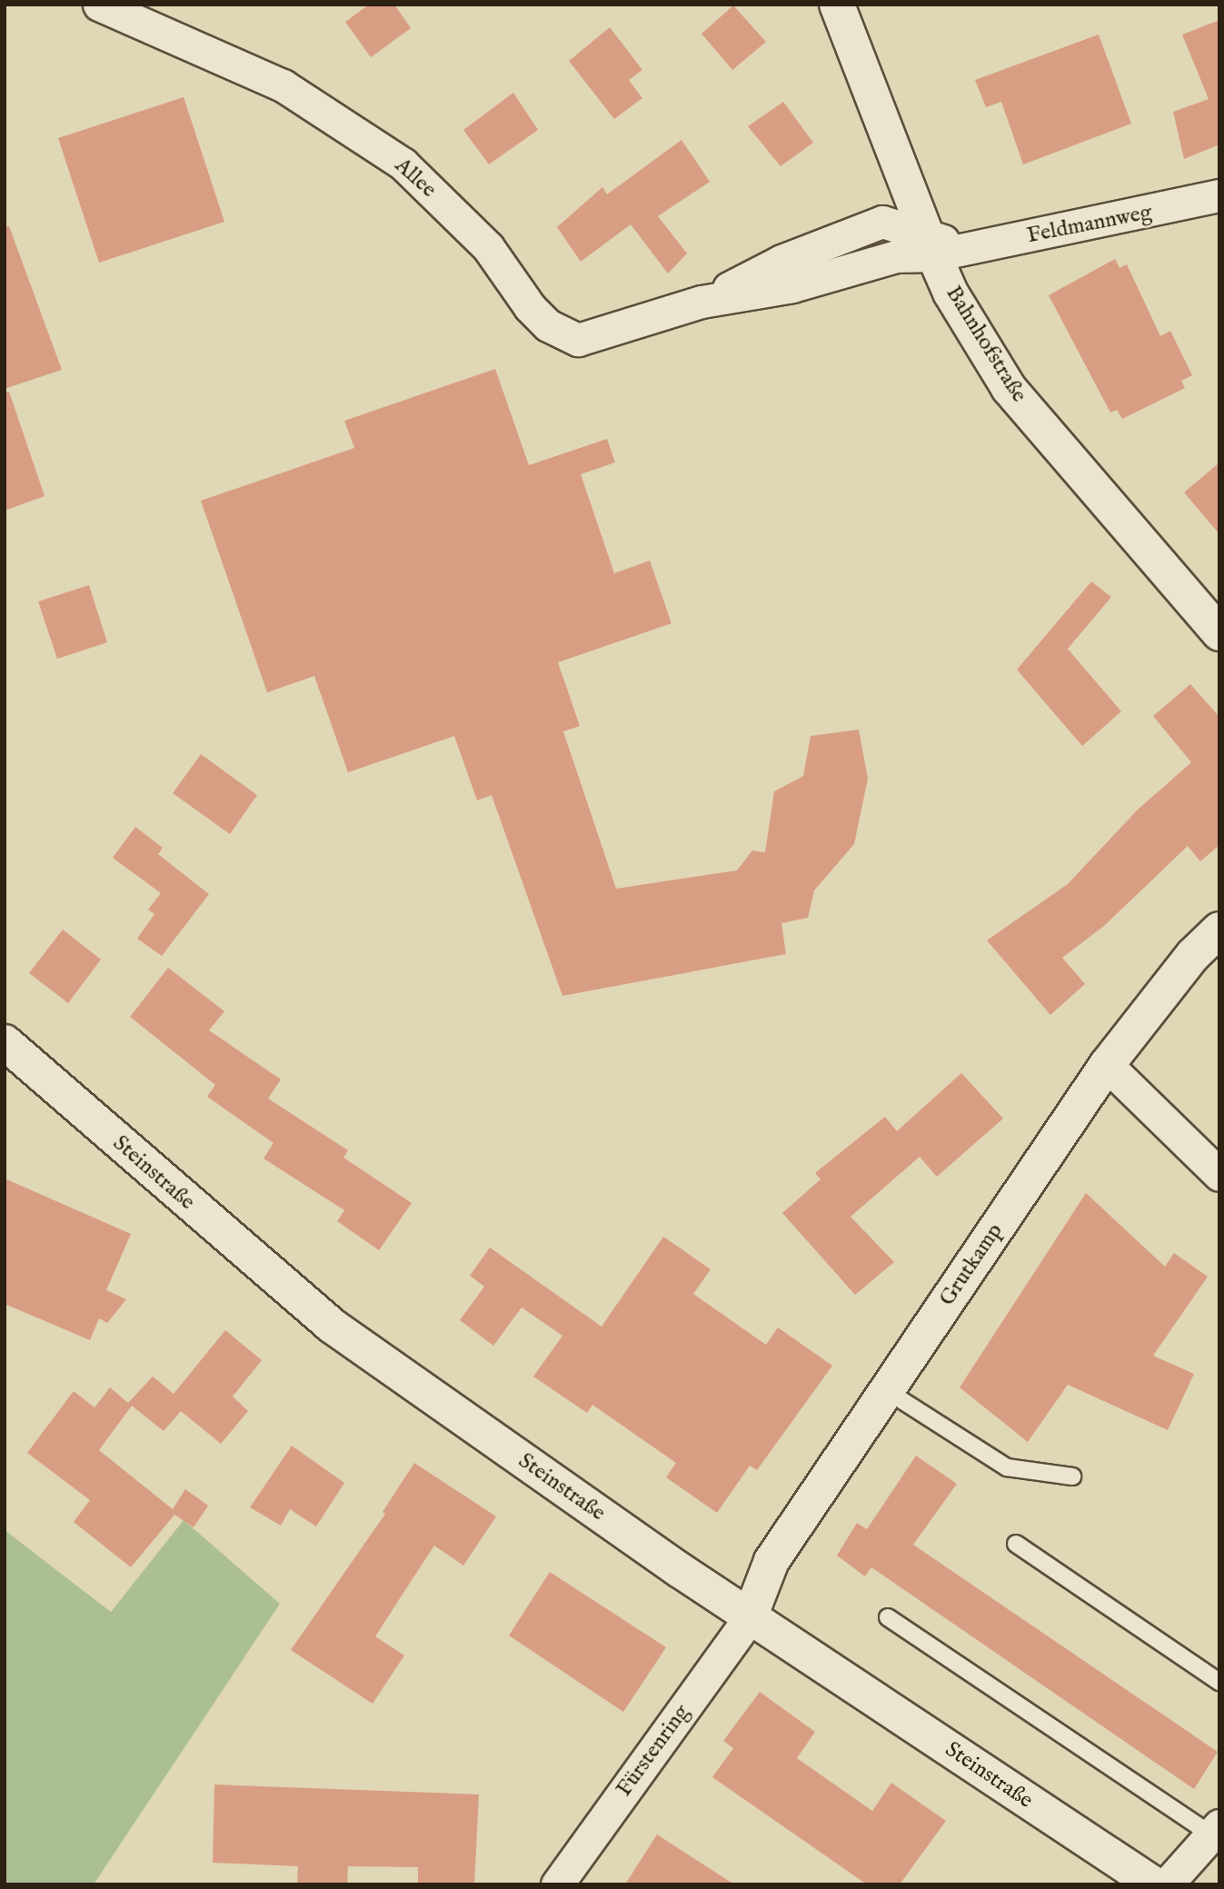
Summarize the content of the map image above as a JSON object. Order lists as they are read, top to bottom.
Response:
{
  "streets": {
    "street": [
      "Allee",
      "Feldmannweg",
      "Bahnhofstraße",
      "Steinstraße",
      "Grutkamp",
      "Fürstenring"
    ]
  },
  "crossings": [
    ["Allee", "Feldmannweg"],
    ["Allee", "Bahnhofstraße"],
    ["Feldmannweg", "Bahnhofstraße"],
    ["Steinstraße", "Grutkamp"],
    ["Steinstraße", "Fürstenring"],
    ["Grutkamp", "Fürstenring"]
  ]
}
